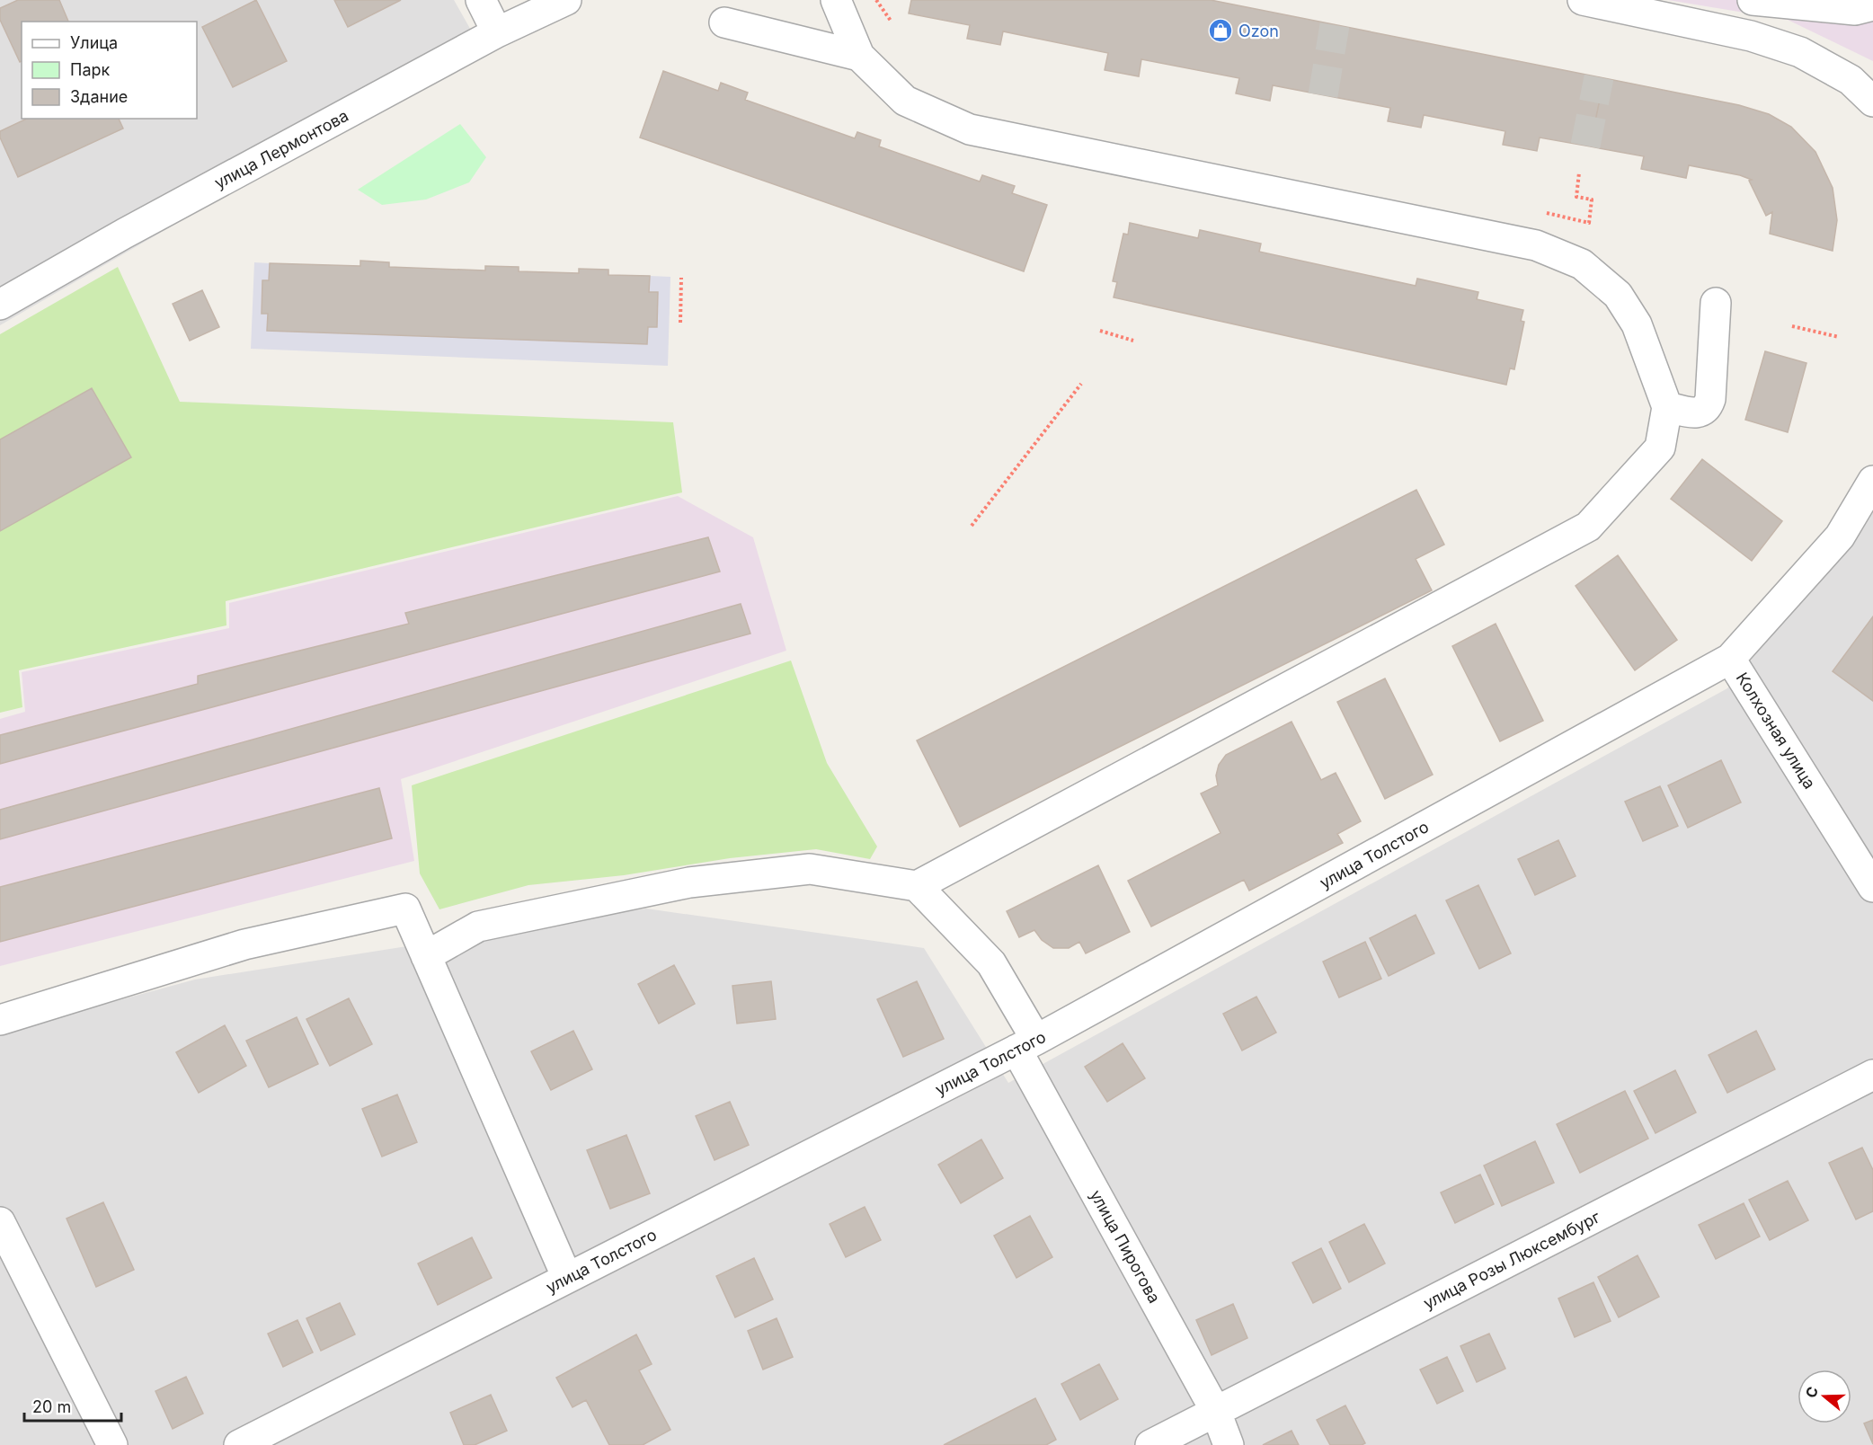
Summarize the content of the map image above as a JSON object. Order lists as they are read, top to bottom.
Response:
{
  "streets": {
    "street": [
      "улица Лермонтова",
      "Колхозная улица",
      "улица Толстого",
      "улица Пирогова",
      "улица Розы Люксембург"
    ]
  },
  "crossings": [
    ["Колхозная улица", "улица Толстого"],
    ["улица Толстого", "улица Пирогова"],
    ["улица Пирогова", "улица Розы Люксембург"]
  ],
  "places": {
    "shop": ["Ozon"]
  },
  "legend": ["Улица", "Парк", "Здание"],
  "scale_bar": "20 m",
  "north": "left"
}
